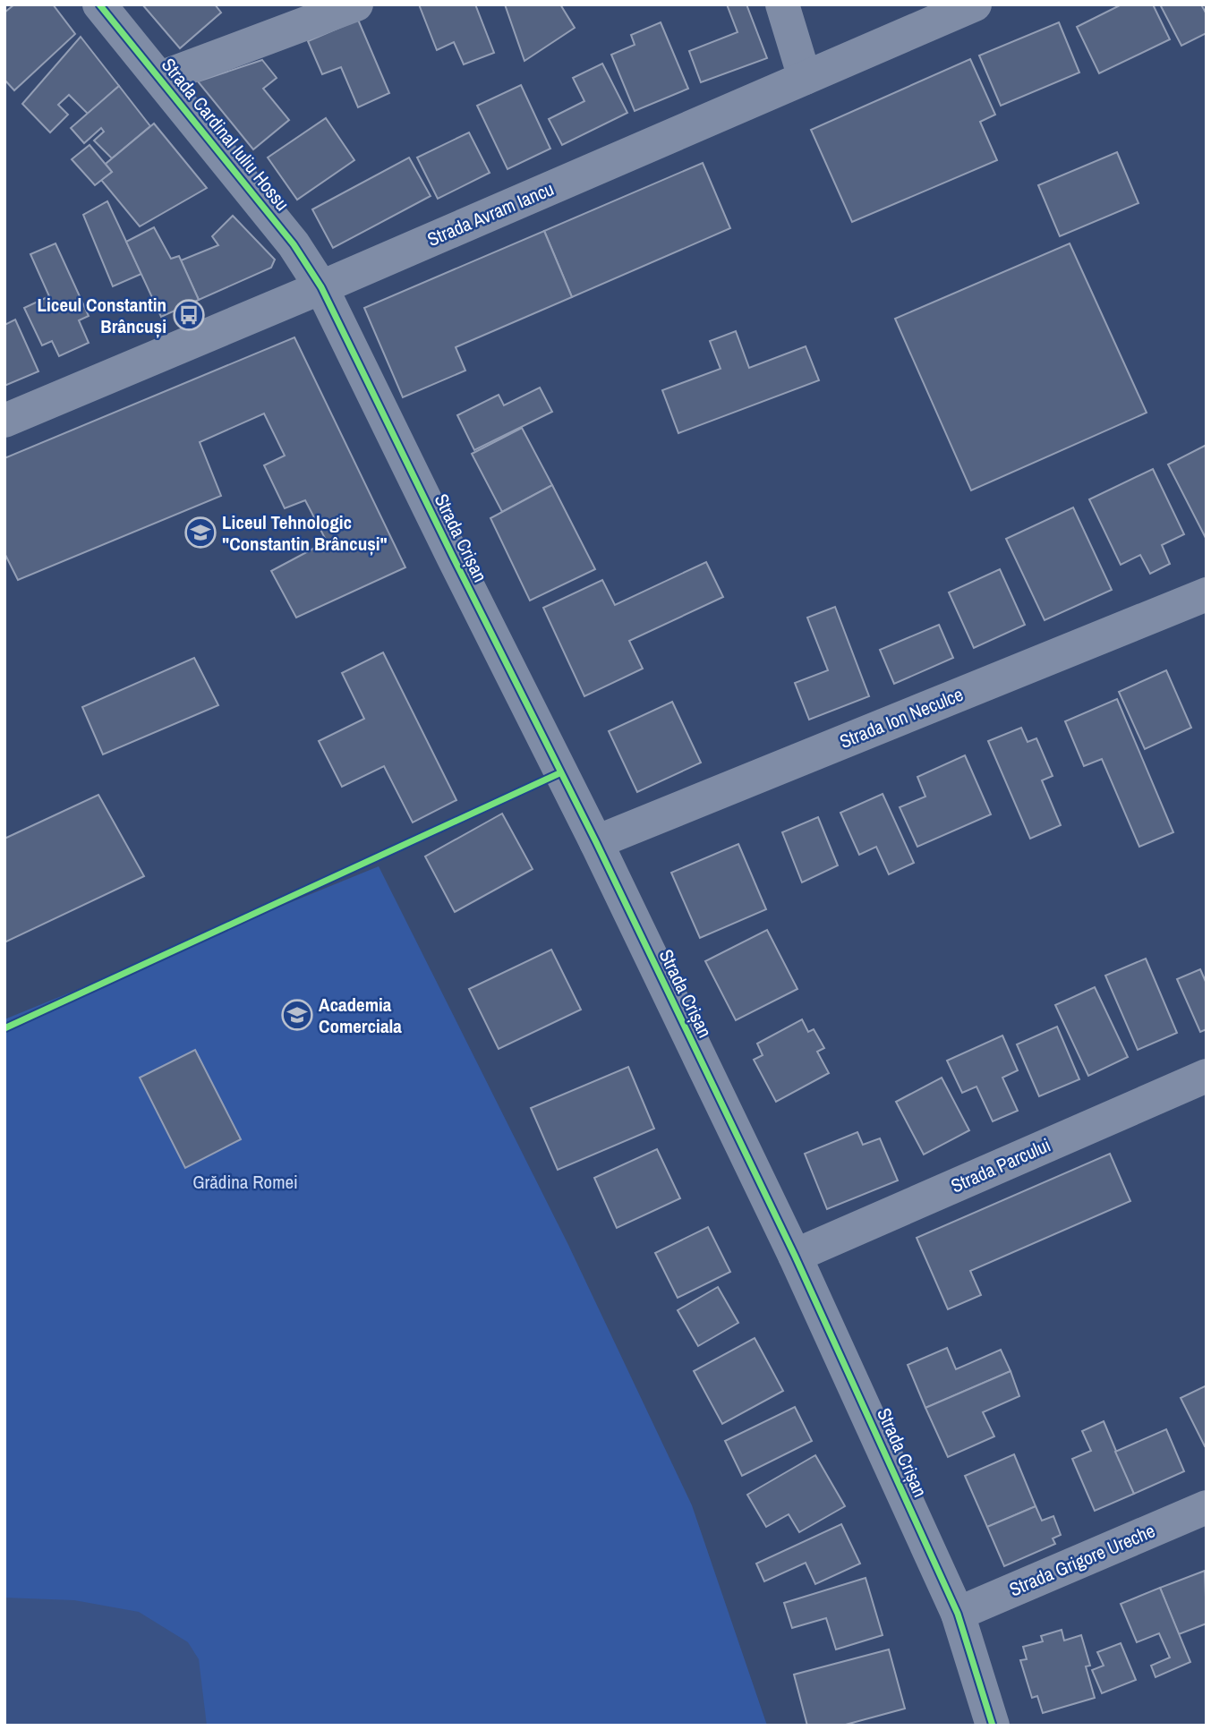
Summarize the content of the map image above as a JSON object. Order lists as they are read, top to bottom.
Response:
{
  "streets": {
    "street": [
      "Strada Cardinal Iuliu Hossu",
      "Strada Avram Iancu",
      "Strada Crișan",
      "Strada Ion Neculce",
      "Strada Parcului",
      "Strada Grigore Ureche"
    ]
  },
  "crossings": [
    ["Strada Cardinal Iuliu Hossu", "Strada Avram Iancu"],
    ["Strada Cardinal Iuliu Hossu", "Strada Crișan"],
    ["Strada Avram Iancu", "Strada Crișan"],
    ["Strada Crișan", "Strada Ion Neculce"],
    ["Strada Crișan", "Strada Parcului"],
    ["Strada Crișan", "Strada Grigore Ureche"]
  ],
  "parks": ["Grădina Romei"],
  "places": {
    "bus stop": ["Liceul Constantin Brâncuși"],
    "school or university": ["Liceul Tehnologic \"Constantin Brâncuși\"", "Academia Comerciala"]
  }
}
